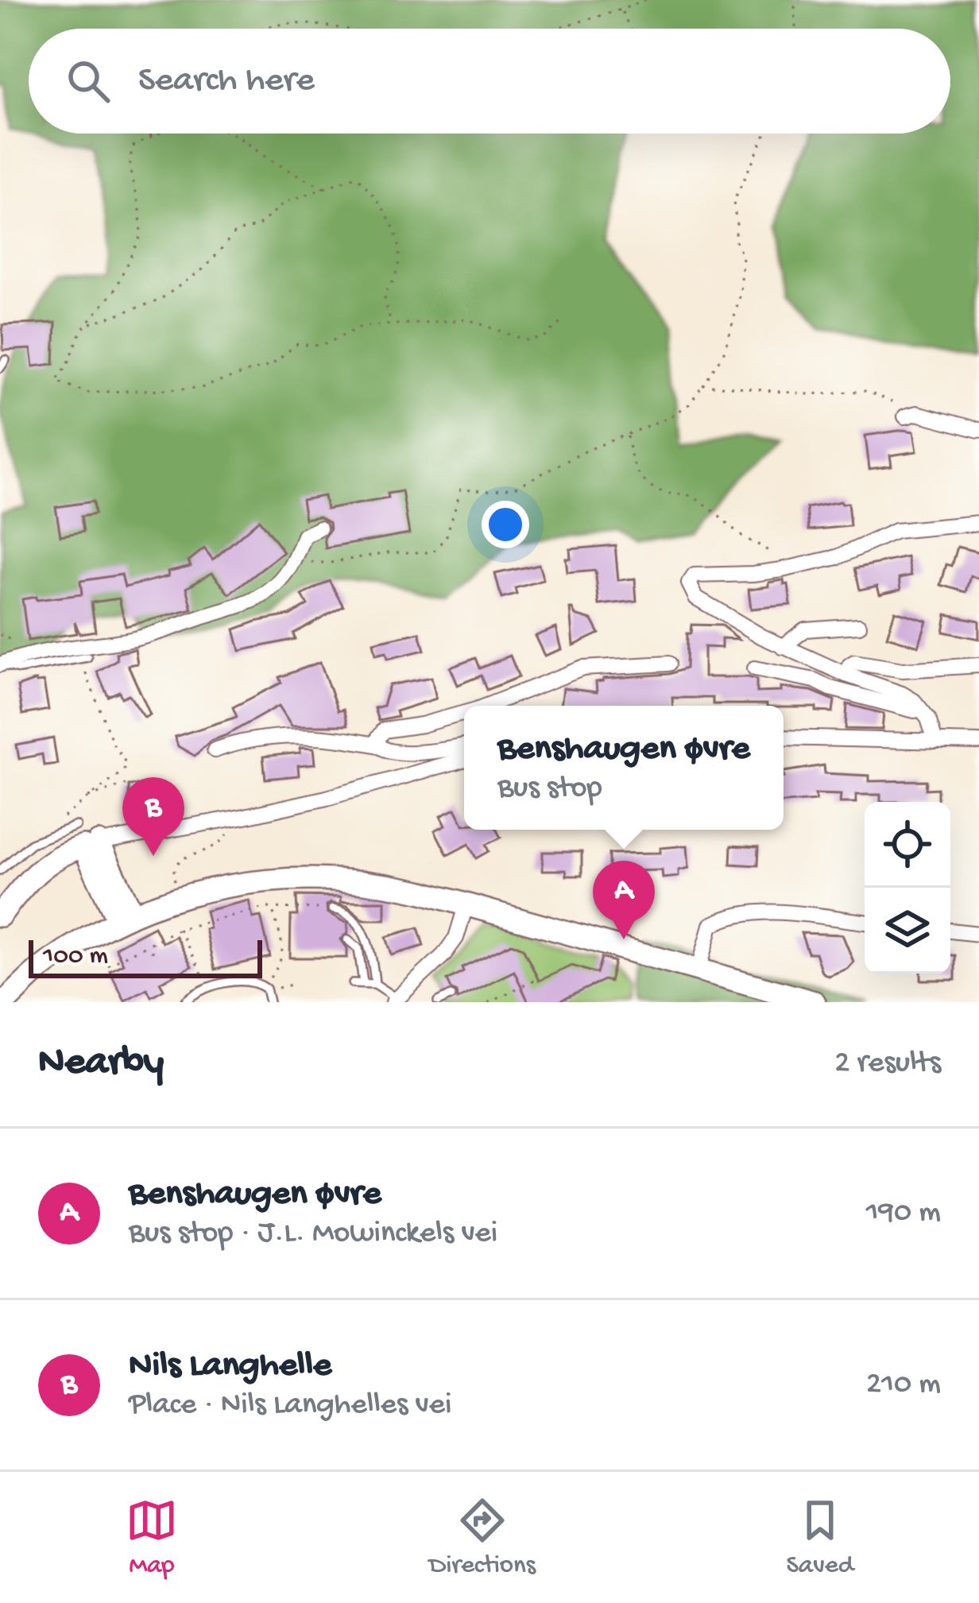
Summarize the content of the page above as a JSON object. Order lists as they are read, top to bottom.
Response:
{
  "scale_bar": "100 m",
  "page": {
    "search": "Search here",
    "popup": ["Benshaugen øvre", "Bus stop"],
    "pins": ["B", "A"],
    "scale": "100 m",
    "heading": ["Nearby", "2 results"],
    "list": [
      {
        "mark": "A",
        "name": "Benshaugen øvre",
        "note": "Bus stop · J.L. Mowinckels vei",
        "value": "190 m"
      },
      {
        "mark": "B",
        "name": "Nils Langhelle",
        "note": "Place · Nils Langhelles vei",
        "value": "210 m"
      }
    ],
    "nav": ["Map", "Directions", "Saved"]
  }
}
